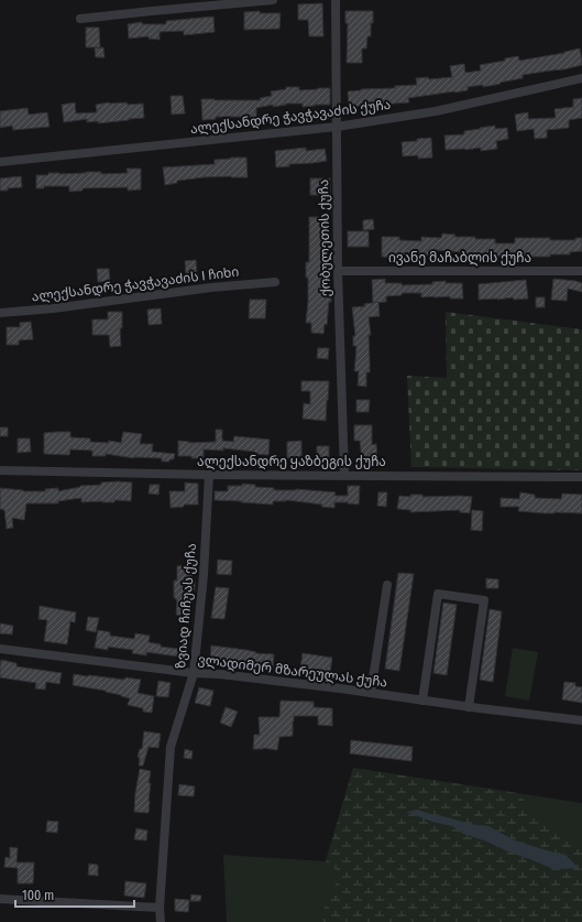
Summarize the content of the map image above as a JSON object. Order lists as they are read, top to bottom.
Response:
{
  "streets": {
    "street": [
      "ალექსანდრე ჭავჭავაძის ქუჩა",
      "ქობულეთის ქუჩა",
      "ივანე მაჩაბლის ქუჩა",
      "ალექსანდრე ჭავჭავაძის I ჩიხი",
      "ალექსანდრე ყაზბეგის ქუჩა",
      "ზვიად ჩიჩუას ქუჩა",
      "ვლადიმერ მზარეულას ქუჩა"
    ]
  },
  "crossings": [
    ["ალექსანდრე ჭავჭავაძის ქუჩა", "ქობულეთის ქუჩა"],
    ["ქობულეთის ქუჩა", "ივანე მაჩაბლის ქუჩა"],
    ["ქობულეთის ქუჩა", "ალექსანდრე ყაზბეგის ქუჩა"],
    ["ალექსანდრე ყაზბეგის ქუჩა", "ზვიად ჩიჩუას ქუჩა"],
    ["ზვიად ჩიჩუას ქუჩა", "ვლადიმერ მზარეულას ქუჩა"]
  ],
  "scale_bar": "100 m"
}
